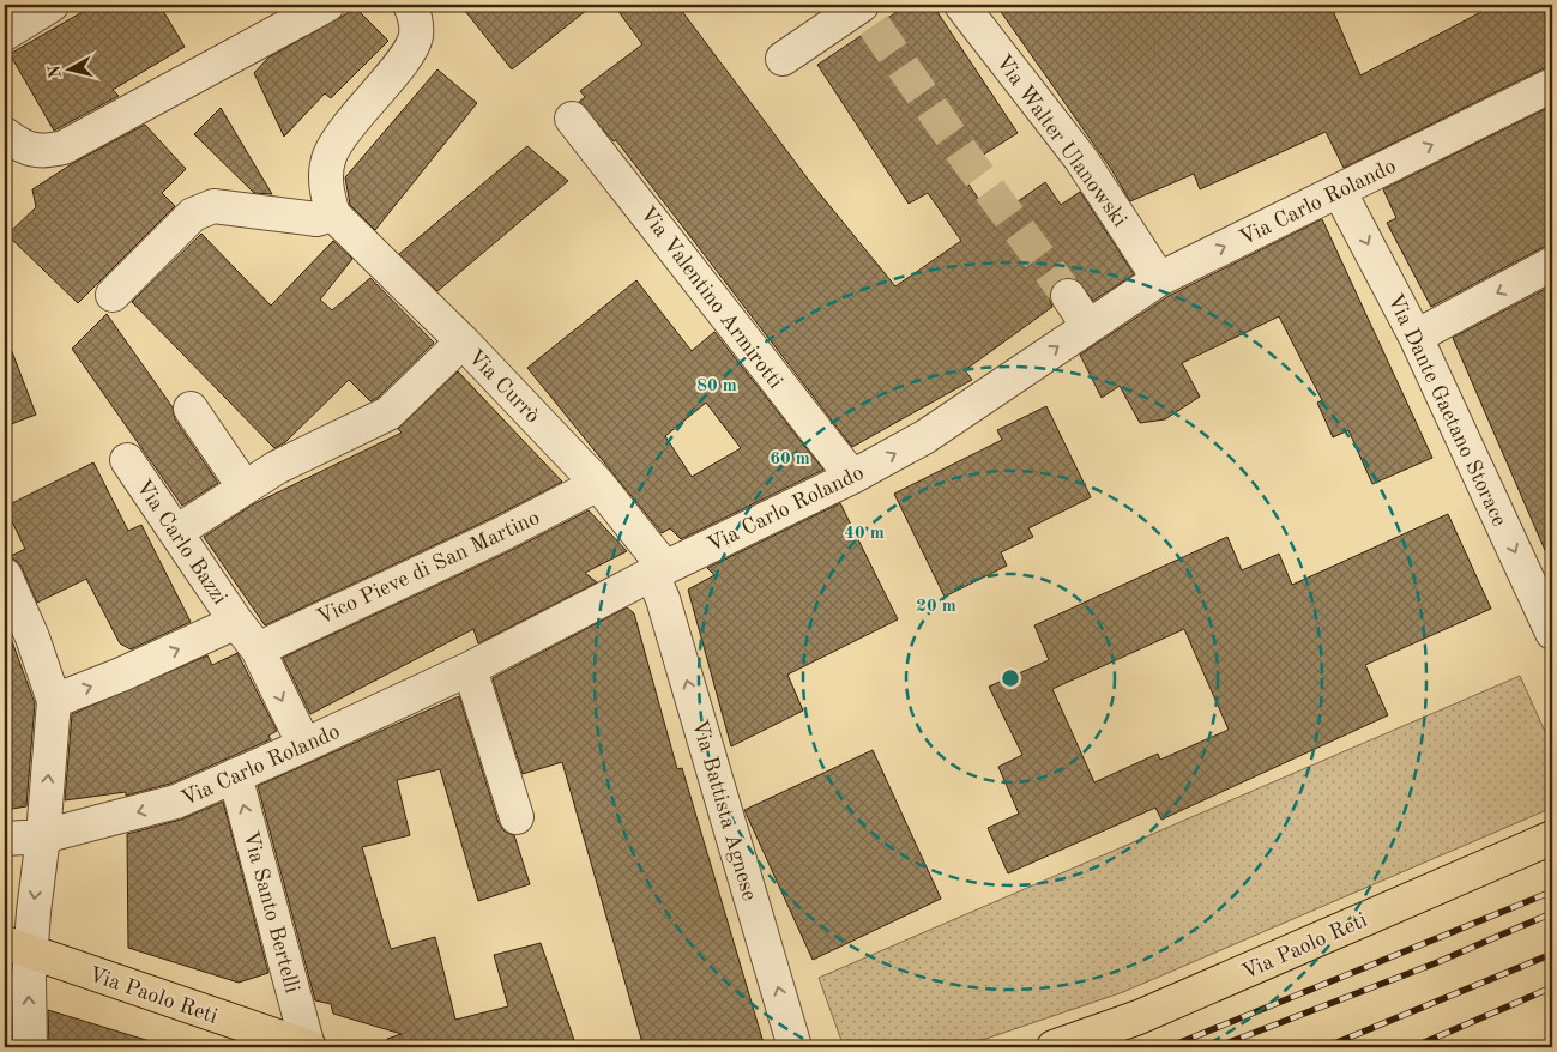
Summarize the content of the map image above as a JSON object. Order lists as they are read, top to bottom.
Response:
{
  "streets": {
    "main road": ["Via Paolo Reti"],
    "street": [
      "Via Walter Ulanowski",
      "Via Carlo Rolando",
      "Via Valentino Armirotti",
      "Via Currò",
      "Via Dante Gaetano Storace",
      "Via Carlo Bazzi",
      "Vico Pieve di San Martino",
      "Via Battista Agnese",
      "Via Santo Bertelli"
    ]
  },
  "crossings": [
    ["Via Walter Ulanowski", "Via Carlo Rolando"],
    ["Via Carlo Rolando", "Via Valentino Armirotti"],
    ["Via Carlo Rolando", "Via Currò"],
    ["Via Carlo Rolando", "Via Dante Gaetano Storace"],
    ["Via Carlo Rolando", "Via Carlo Bazzi"],
    ["Via Carlo Rolando", "Via Battista Agnese"],
    ["Via Carlo Rolando", "Via Santo Bertelli"],
    ["Via Currò", "Vico Pieve di San Martino"],
    ["Via Currò", "Via Battista Agnese"],
    ["Via Carlo Bazzi", "Vico Pieve di San Martino"],
    ["Via Santo Bertelli", "Via Paolo Reti"]
  ],
  "one_way": ["Via Dante Gaetano Storace"],
  "north": "left",
  "rings": [
    "80 m",
    "60 m",
    "40 m",
    "20 m"
  ]
}
